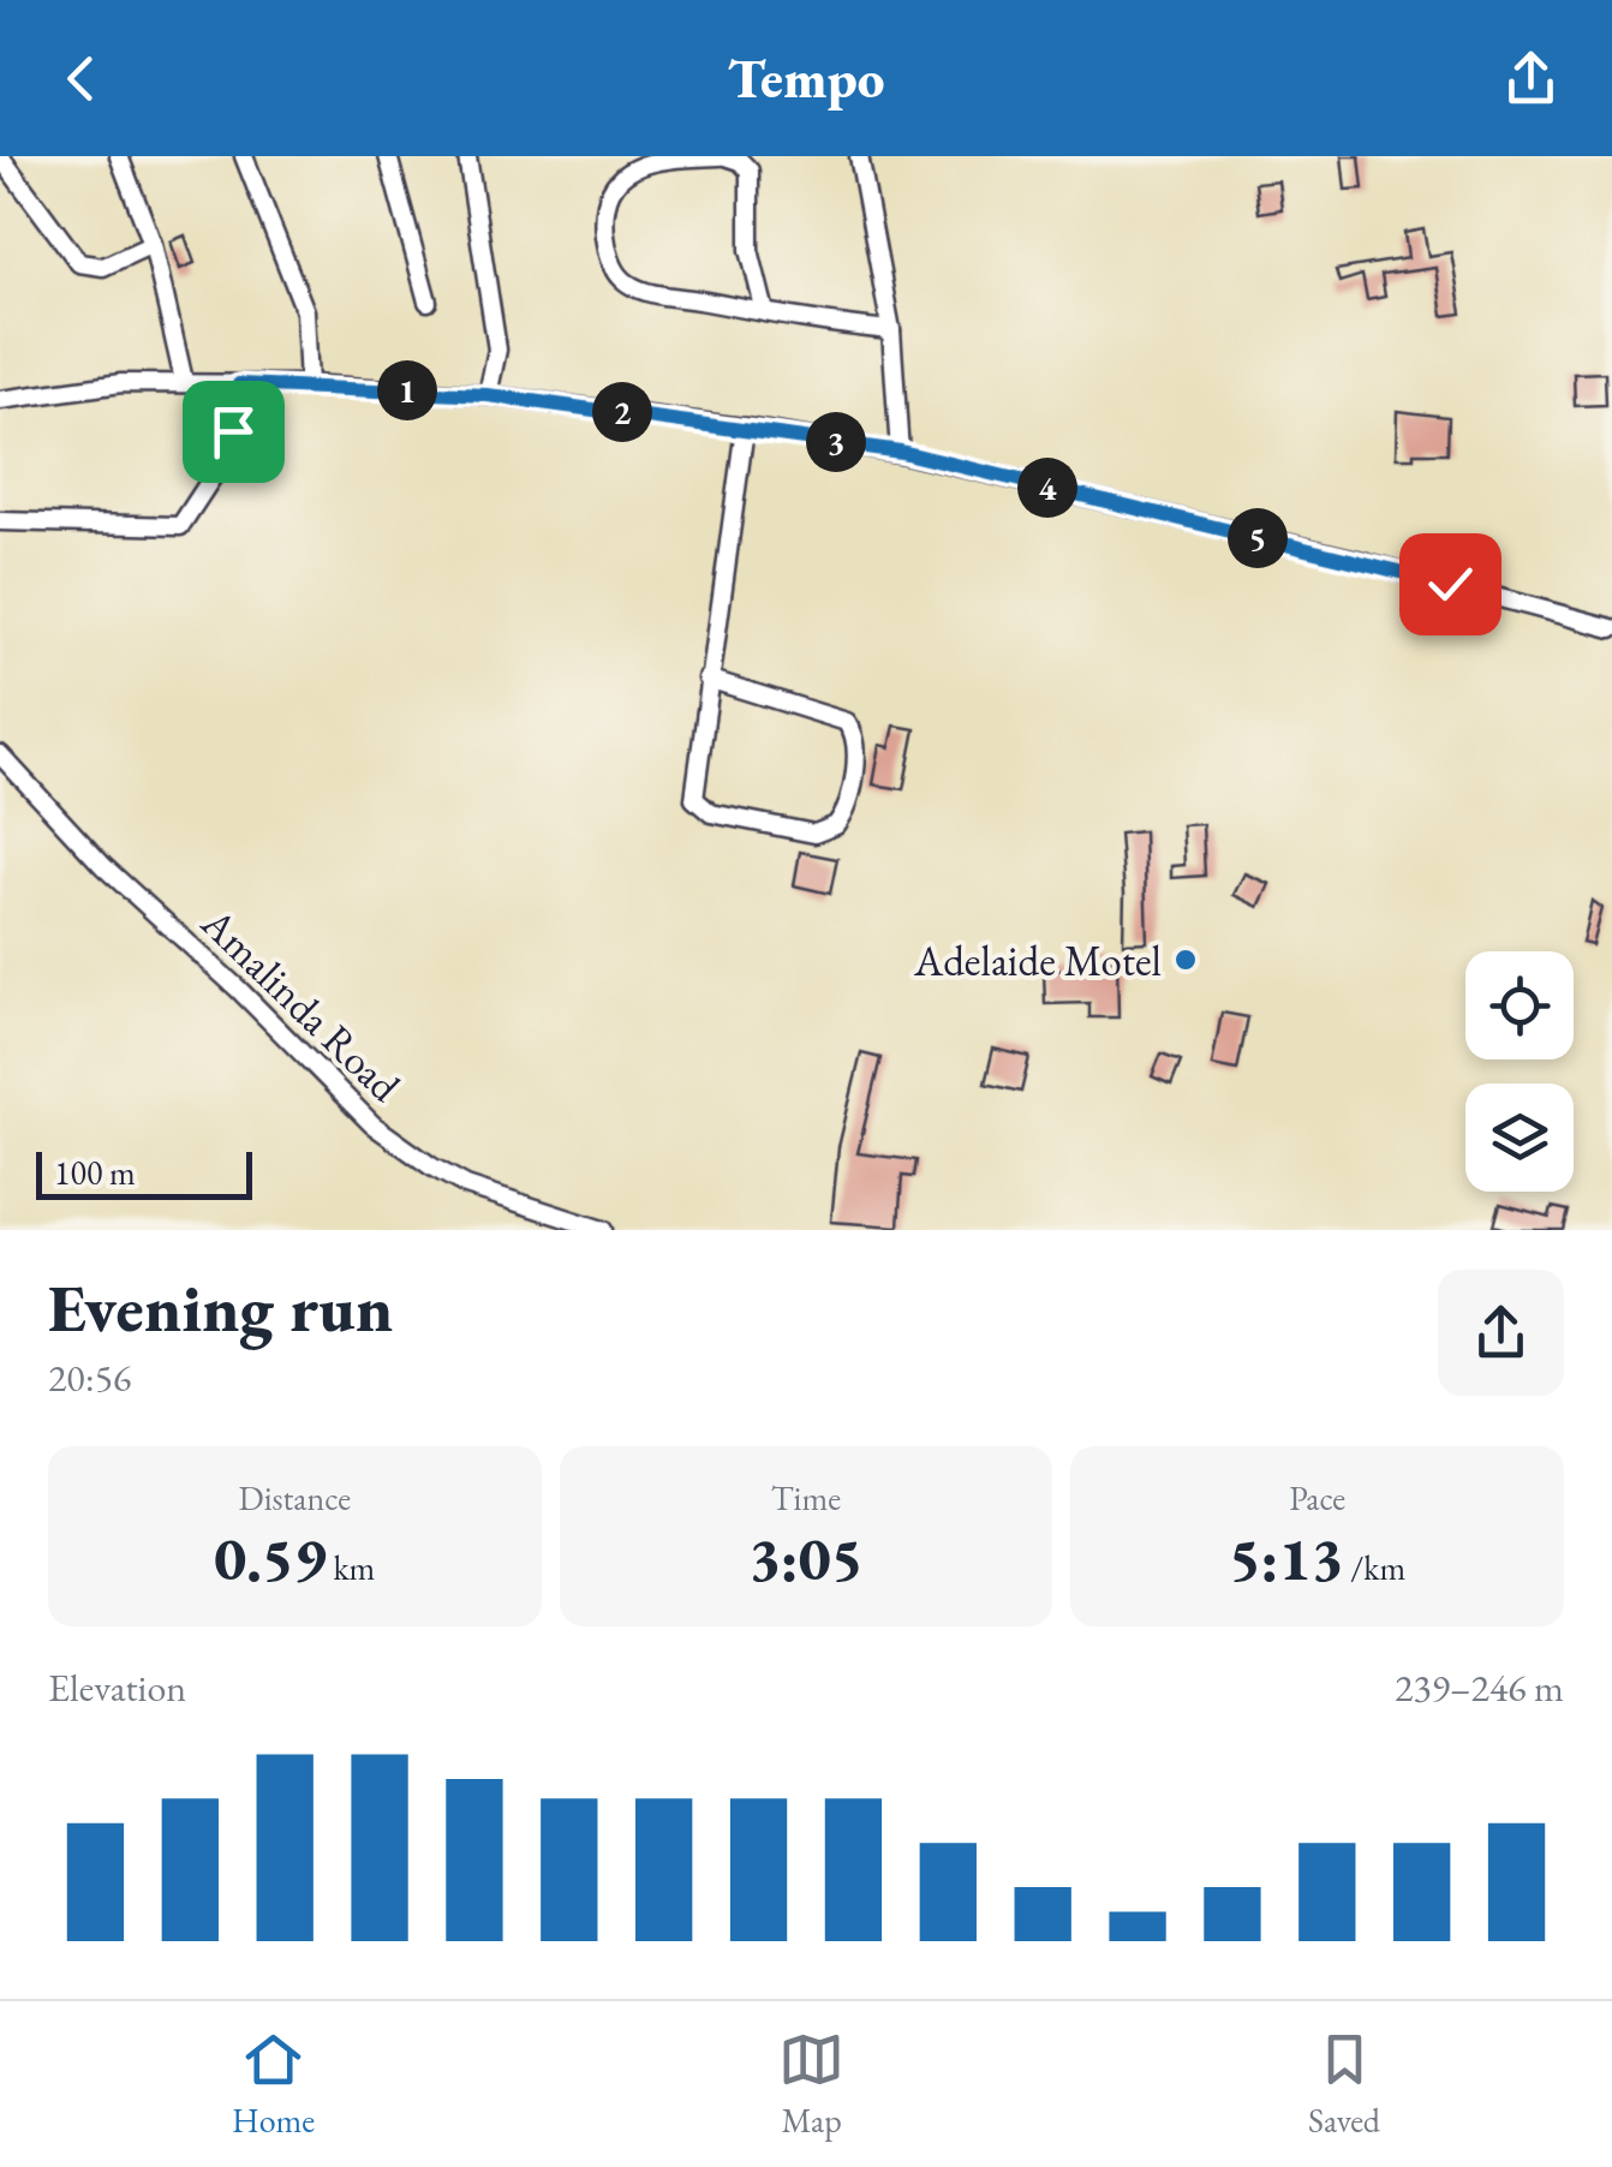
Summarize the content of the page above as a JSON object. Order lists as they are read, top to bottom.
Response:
{
  "streets": {
    "street": ["Amalinda Road"]
  },
  "places": ["Adelaide Motel"],
  "scale_bar": "100 m",
  "page": {
    "header": "Tempo",
    "pins": [
      "1",
      "2",
      "3",
      "4",
      "5"
    ],
    "scale": "100 m",
    "heading": ["Evening run", "20:56"],
    "stats": [
      ["Distance", "0.59 km"],
      ["Time", "3:05"],
      ["Pace", "5:13 /km"]
    ],
    "chart": ["Elevation", "239–246 m"],
    "tabs": ["Home", "Map", "Saved"]
  }
}
